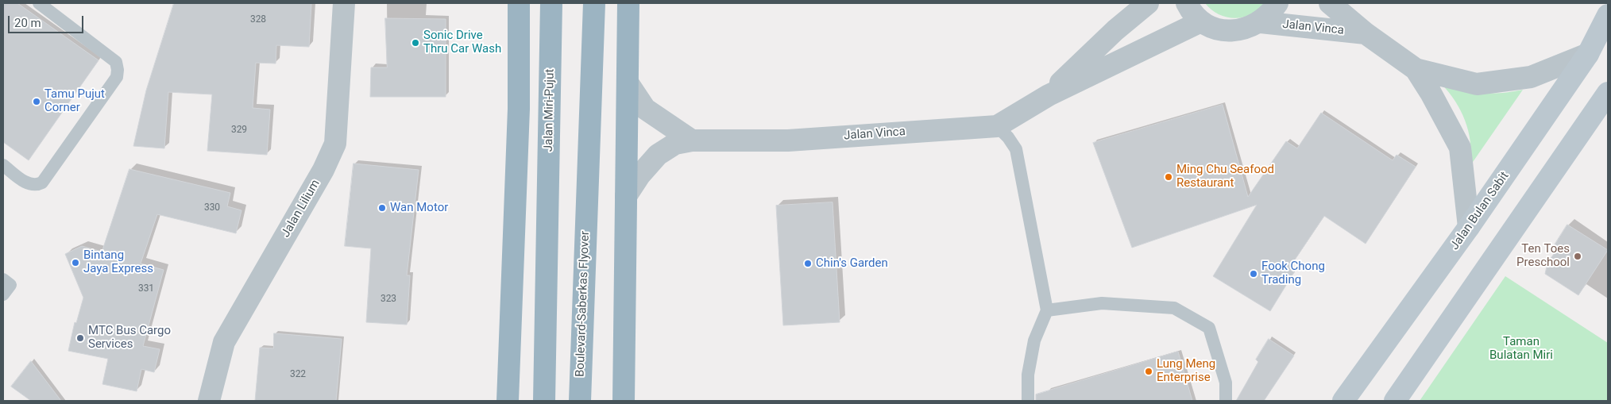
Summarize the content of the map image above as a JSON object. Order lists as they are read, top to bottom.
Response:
{
  "streets": {
    "highway": ["Jalan Miri-Pujut", "Boulevard-Saberkas Flyover"],
    "main road": ["Jalan Bulan Sabit"],
    "street": ["Jalan Vinca", "Jalan Lilium"]
  },
  "parks": ["Taman Bulatan Miri"],
  "places": [
    "Sonic Drive Thru Car Wash",
    "Tamu Pujut Corner",
    "Ming Chu Seafood Restaurant",
    "Wan Motor",
    "Ten Toes Preschool",
    "Bintang Jaya Express",
    "Chin's Garden",
    "Fook Chong Trading",
    "MTC Bus Cargo Services",
    "Lung Meng Enterprise"
  ],
  "house_numbers": [
    "328",
    "329",
    "330",
    "331",
    "323",
    "322"
  ],
  "scale_bar": "20 m"
}
